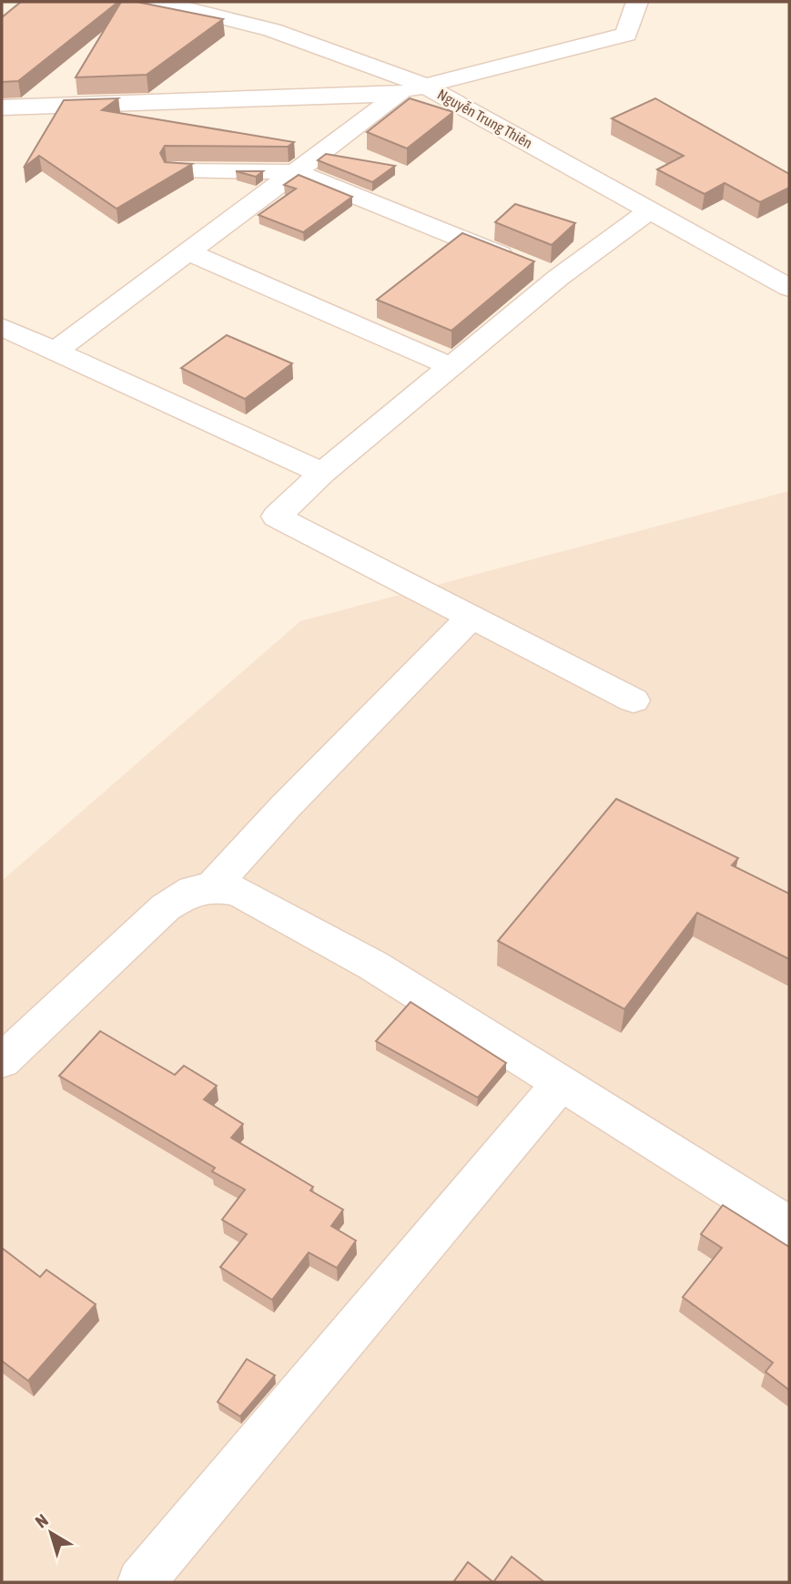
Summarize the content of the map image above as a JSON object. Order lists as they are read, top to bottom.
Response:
{
  "streets": {
    "street": ["Nguyễn Trung Thiên"]
  },
  "north": "top left"
}
